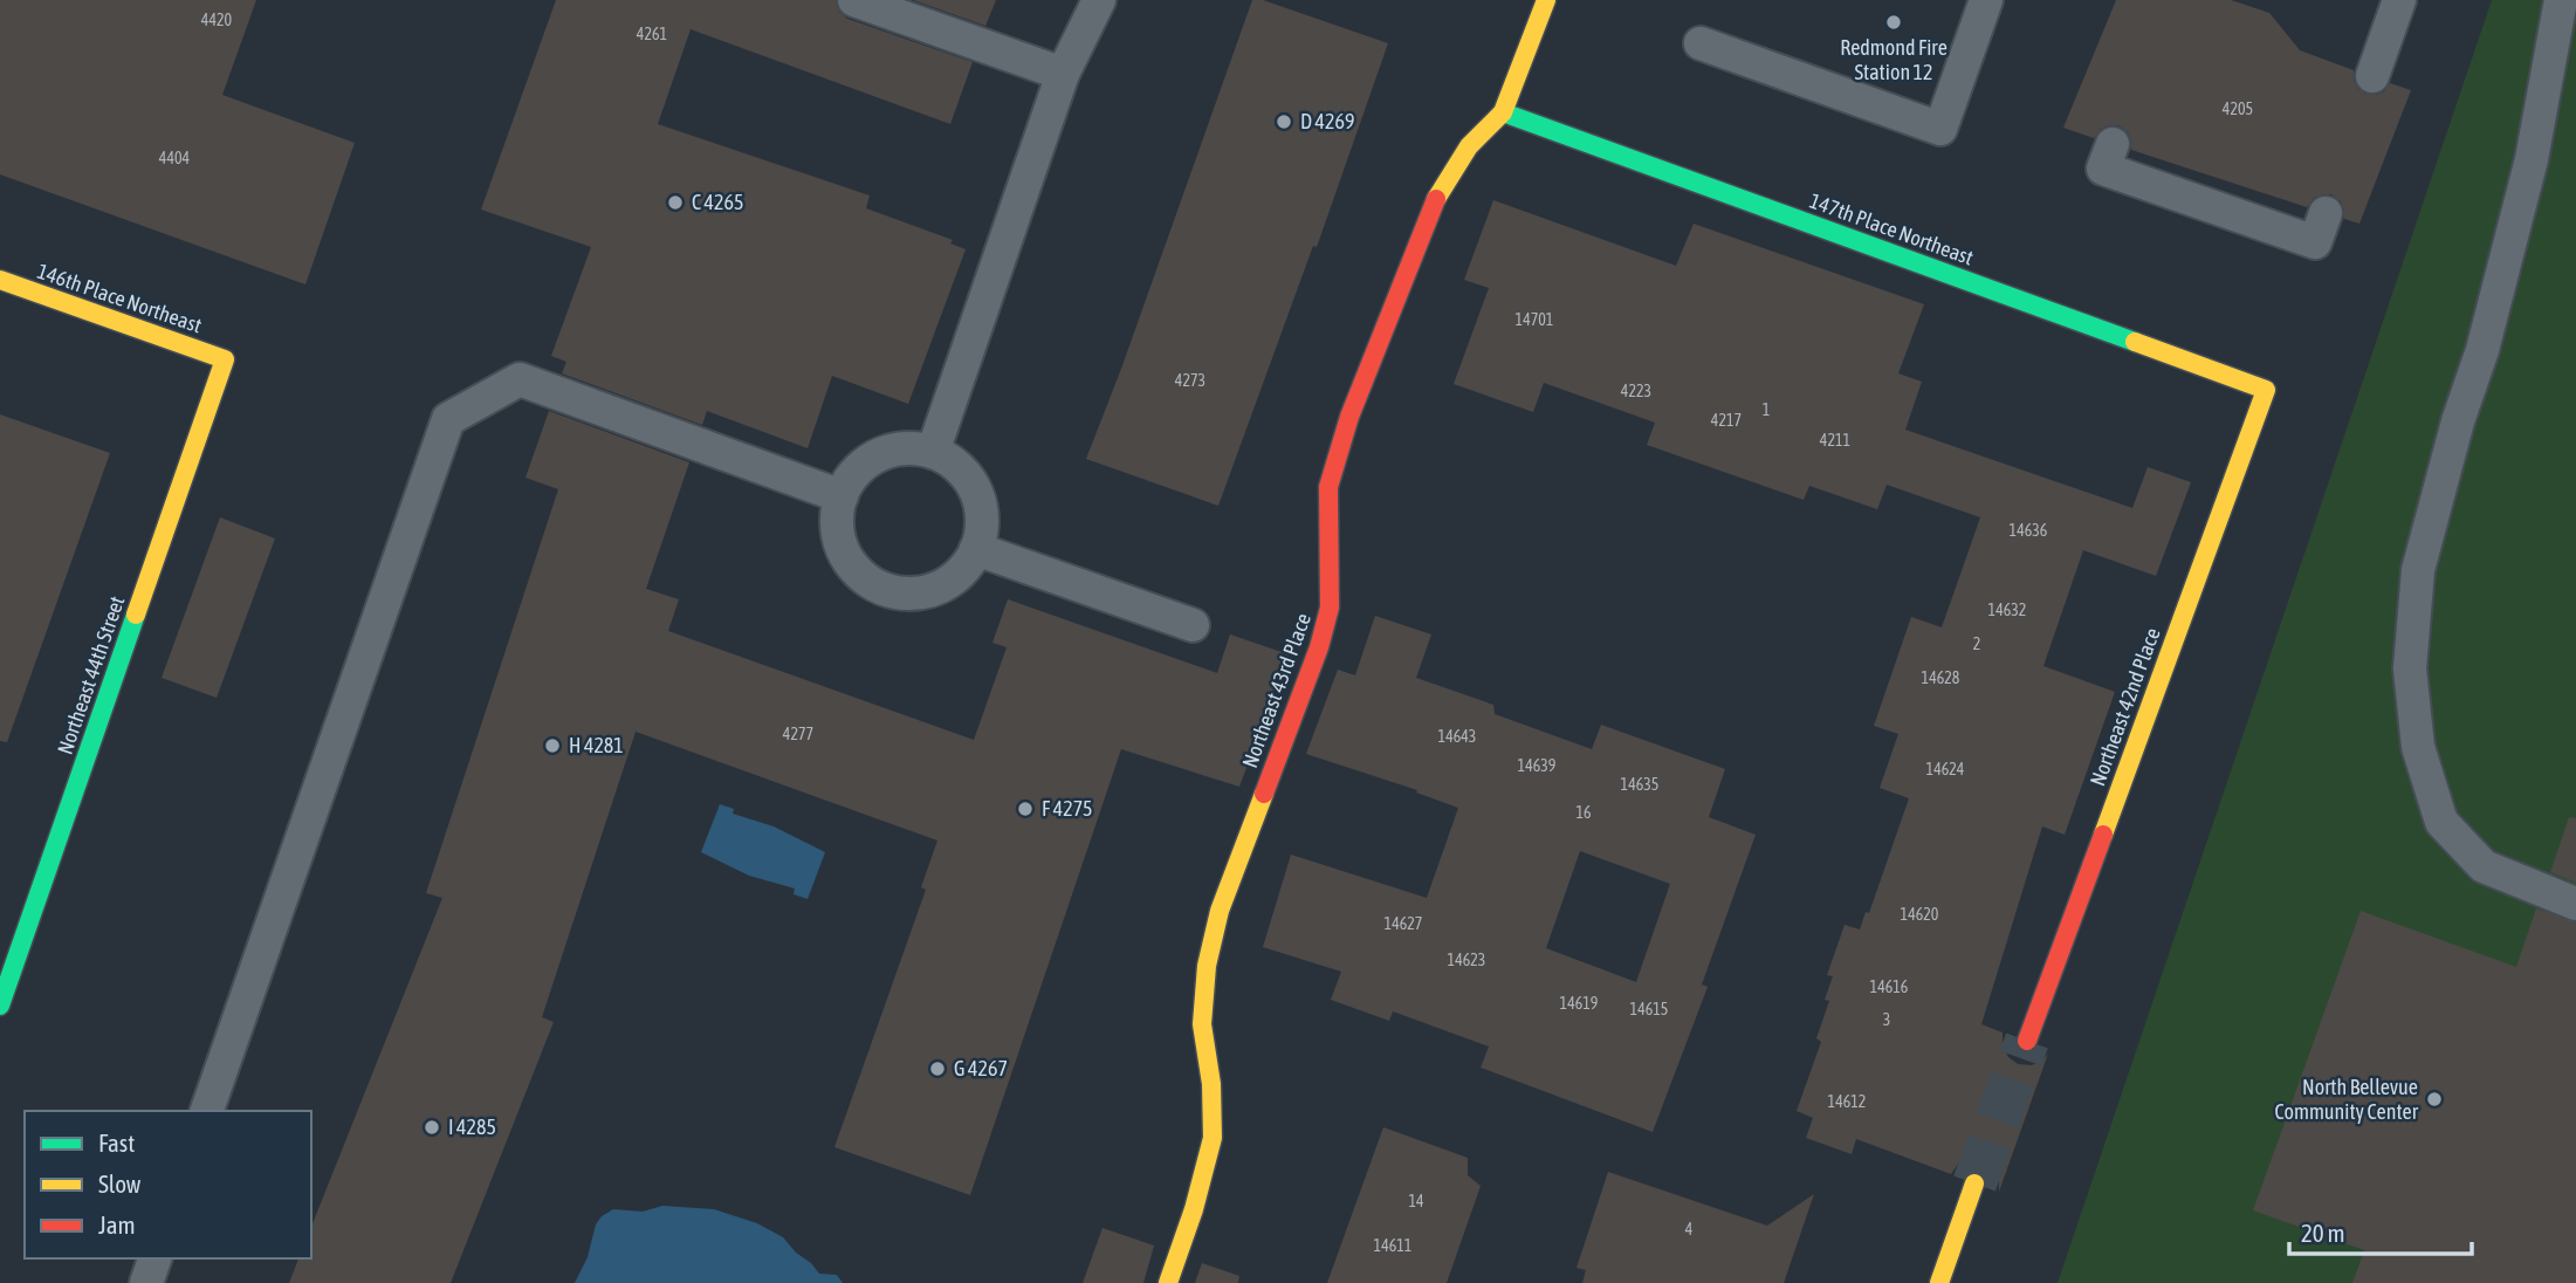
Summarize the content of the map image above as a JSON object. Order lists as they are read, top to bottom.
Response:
{
  "streets": {
    "street": [
      "147th Place Northeast",
      "146th Place Northeast",
      "Northeast 44th Street",
      "Northeast 43rd Place",
      "Northeast 42nd Place"
    ]
  },
  "crossings": [
    ["147th Place Northeast", "Northeast 43rd Place"],
    ["147th Place Northeast", "Northeast 42nd Place"],
    ["146th Place Northeast", "Northeast 44th Street"]
  ],
  "places": [
    "Redmond Fire Station 12",
    "D 4269",
    "C 4265",
    "H 4281",
    "F 4275",
    "G 4267",
    "North Bellevue Community Center",
    "I 4285"
  ],
  "house_numbers": [
    "4420",
    "4261",
    "4205",
    "4404",
    "14701",
    "4273",
    "4223",
    "1",
    "4217",
    "4211",
    "14636",
    "14632",
    "2",
    "14628",
    "4277",
    "14643",
    "14639",
    "14624",
    "14635",
    "16",
    "14620",
    "14627",
    "14623",
    "14616",
    "14619",
    "14615",
    "3",
    "14612",
    "14",
    "4",
    "14611"
  ],
  "legend": ["Fast", "Slow", "Jam"],
  "scale_bar": "20 m"
}
